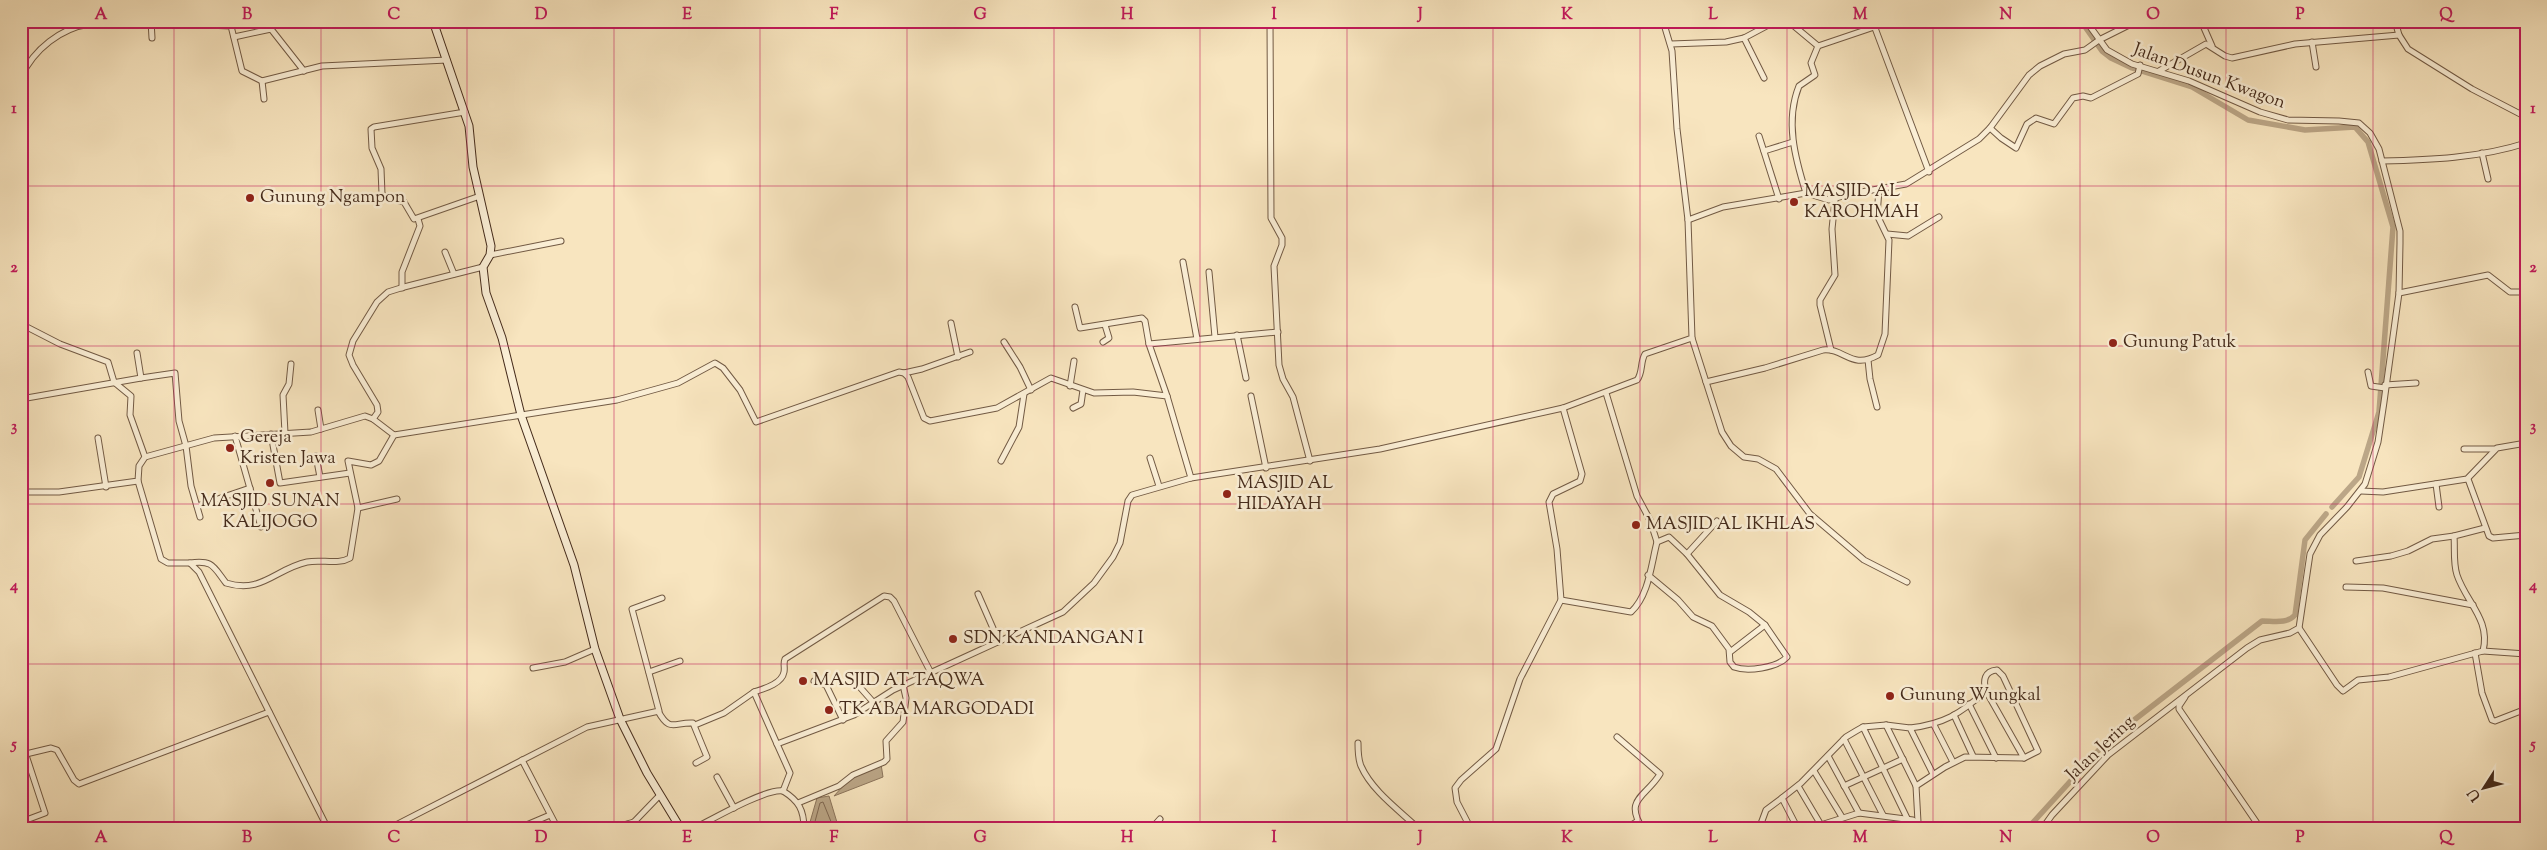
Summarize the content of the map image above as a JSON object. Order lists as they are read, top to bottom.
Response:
{
  "streets": {
    "street": ["Jalan Dusun Kwagon", "Jalan Jering"]
  },
  "places": [
    "Gunung Ngampon",
    "MASJID AL KAROHMAH",
    "Gunung Patuk",
    "Gereja Kristen Jawa",
    "MASJID SUNAN KALIJOGO",
    "MASJID AL HIDAYAH",
    "MASJID AL IKHLAS",
    "SDN KANDANGAN I",
    "MASJID AT TAQWA",
    "Gunung Wungkal",
    "TK ABA MARGODADI"
  ],
  "north": "bottom left",
  "grid": {
    "columns": [
      "A",
      "B",
      "C",
      "D",
      "E",
      "F",
      "G",
      "H",
      "I",
      "J",
      "K",
      "L",
      "M",
      "N",
      "O",
      "P",
      "Q"
    ],
    "rows": [
      "1",
      "2",
      "3",
      "4",
      "5"
    ]
  }
}
